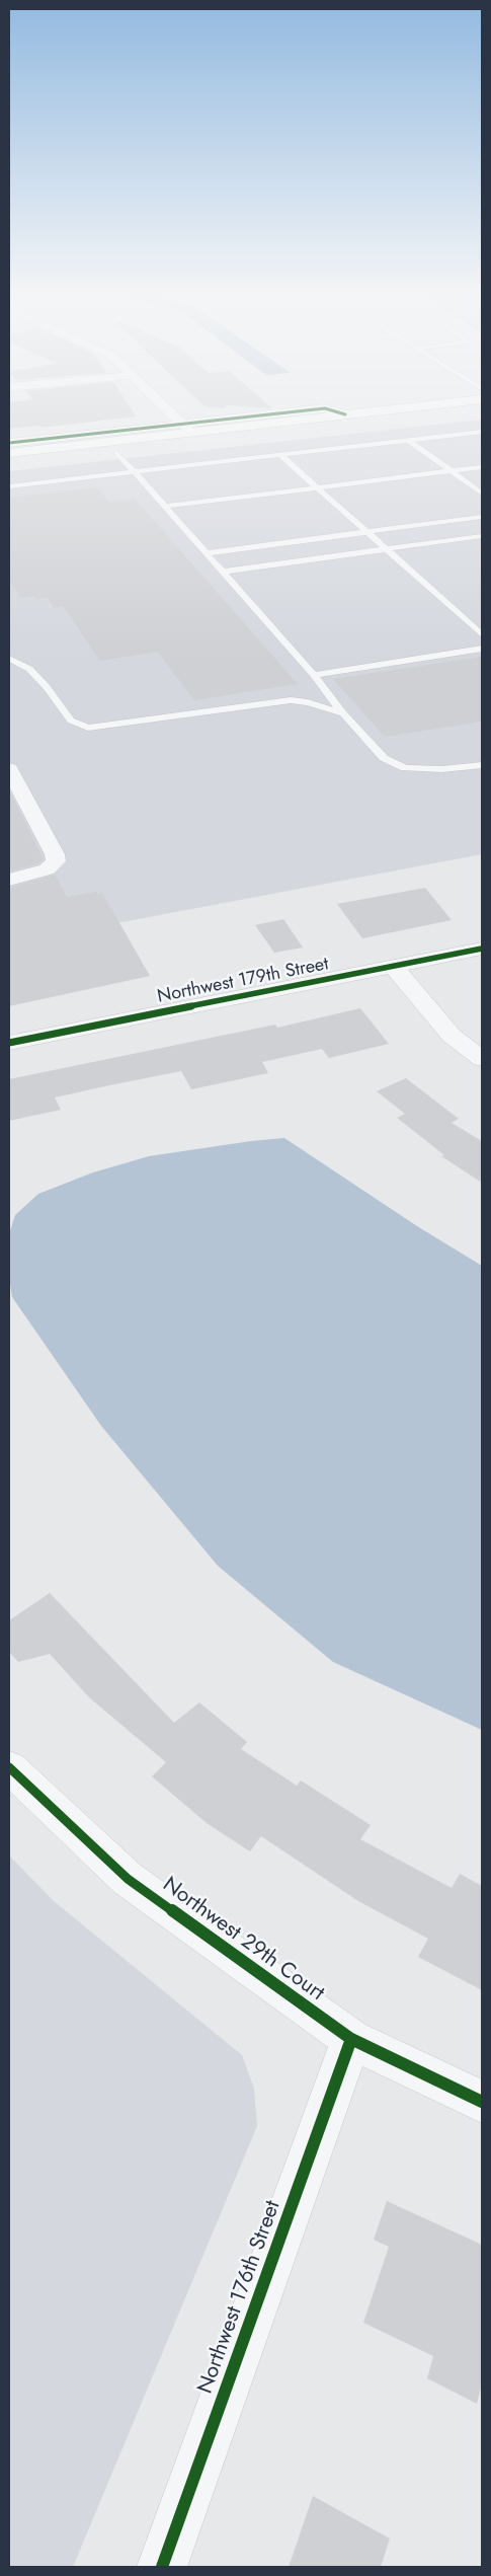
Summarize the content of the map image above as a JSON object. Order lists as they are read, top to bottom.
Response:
{
  "streets": {
    "street": ["Northwest 179th Street", "Northwest 29th Court", "Northwest 176th Street"]
  },
  "crossings": [
    ["Northwest 29th Court", "Northwest 176th Street"]
  ]
}
